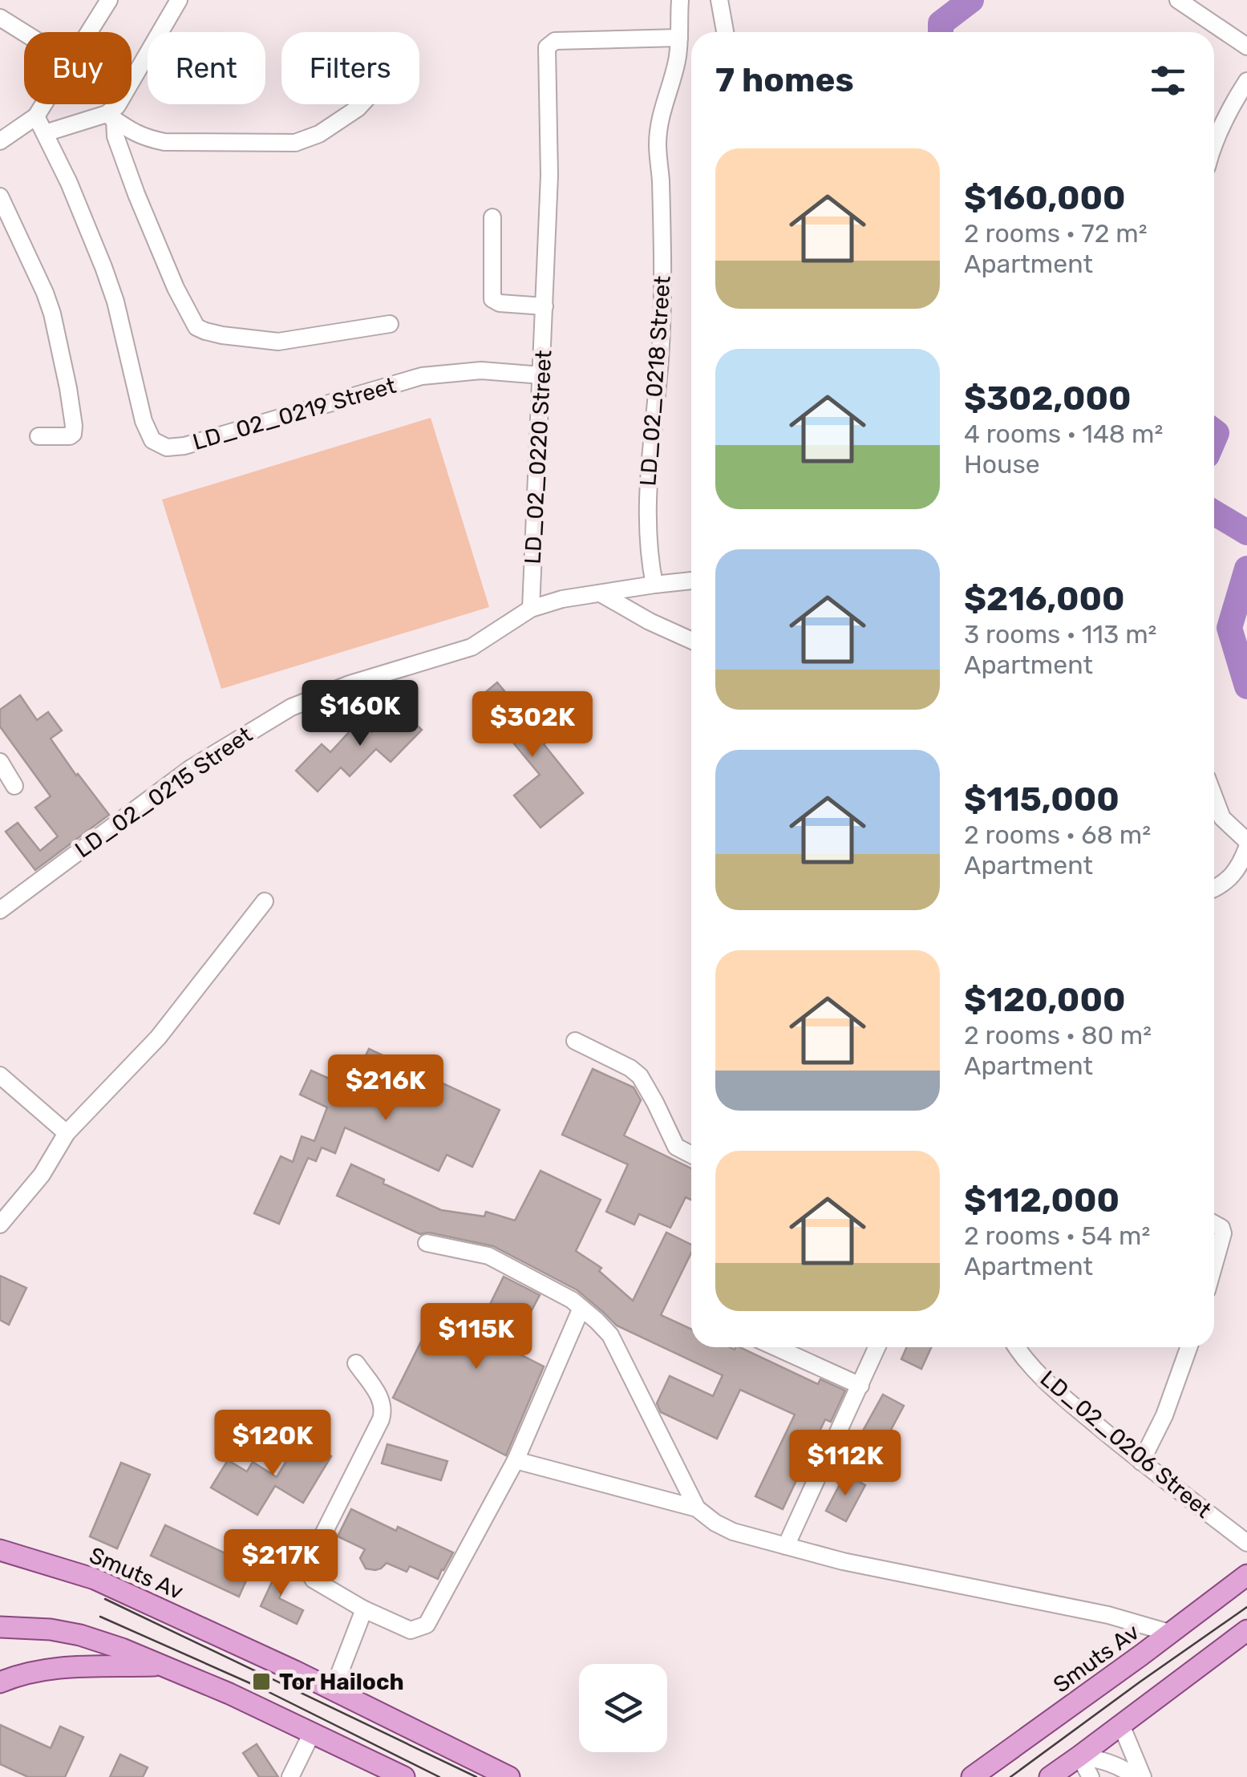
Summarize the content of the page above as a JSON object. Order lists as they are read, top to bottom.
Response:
{
  "streets": {
    "main road": ["Smuts Av"],
    "street": [
      "LD_02_0218 Street",
      "LD_02_0219 Street",
      "LD_02_0220 Street",
      "LD_02_0215 Street",
      "LD_02_0206 Street"
    ]
  },
  "crossings": [
    ["LD_02_0218 Street", "LD_02_0220 Street"],
    ["LD_02_0218 Street", "LD_02_0215 Street"],
    ["LD_02_0219 Street", "LD_02_0220 Street"],
    ["LD_02_0220 Street", "LD_02_0215 Street"]
  ],
  "places": {
    "transit": ["Tor Hailoch"]
  },
  "page": {
    "chip": ["Buy", "Rent", "Filters"],
    "heading": "7 homes",
    "list": [
      {
        "name": "$160,000",
        "note": "2 rooms · 72 m² · Apartment"
      },
      {
        "name": "$302,000",
        "note": "4 rooms · 148 m² · House"
      },
      {
        "name": "$216,000",
        "note": "3 rooms · 113 m² · Apartment"
      },
      {
        "name": "$115,000",
        "note": "2 rooms · 68 m² · Apartment"
      },
      {
        "name": "$120,000",
        "note": "2 rooms · 80 m² · Apartment"
      },
      {
        "name": "$112,000",
        "note": "2 rooms · 54 m² · Apartment"
      }
    ],
    "price": [
      "$160K",
      "$302K",
      "$216K",
      "$115K",
      "$120K",
      "$112K",
      "$217K"
    ]
  }
}
